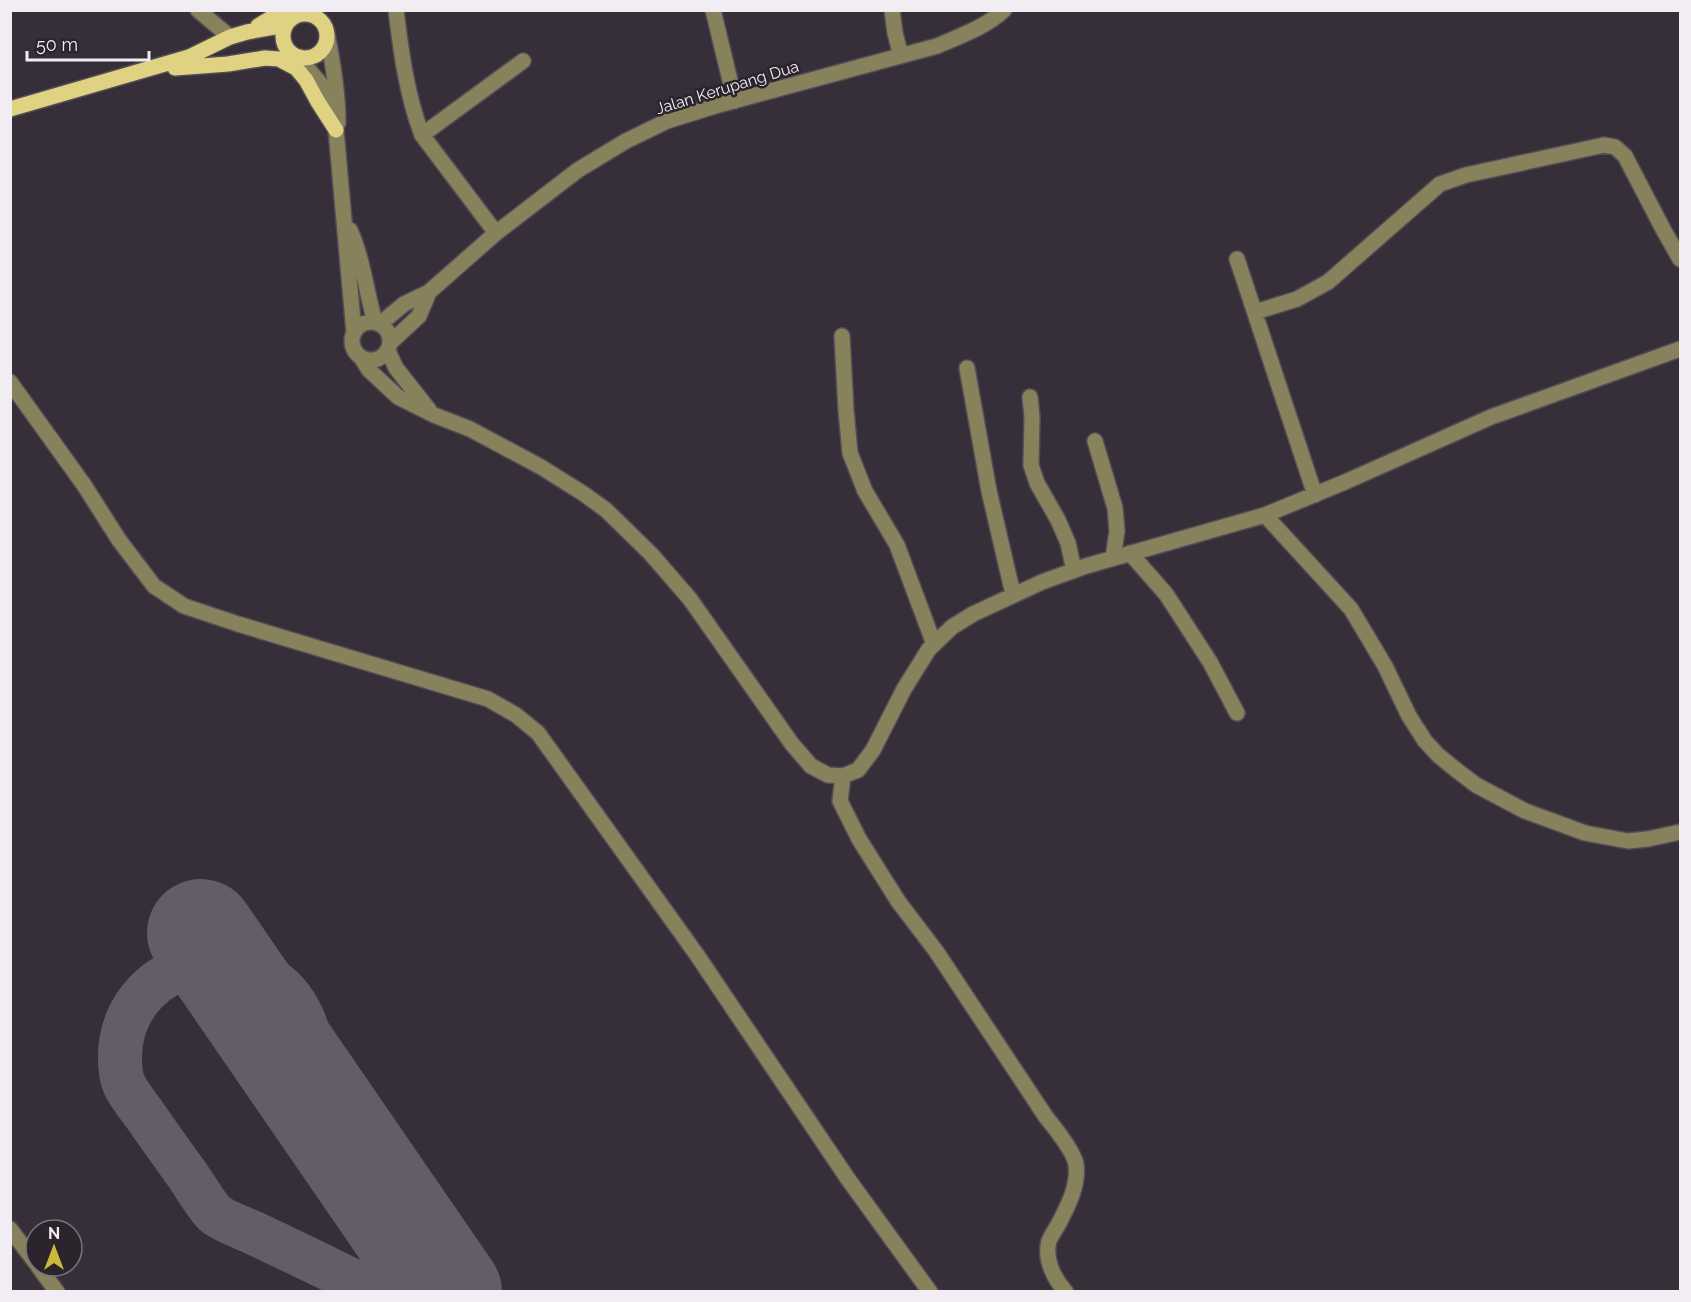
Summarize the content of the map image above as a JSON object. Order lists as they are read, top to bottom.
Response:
{
  "streets": {
    "street": ["Jalan Kerupang Dua"]
  },
  "scale_bar": "50 m",
  "north": "top"
}
